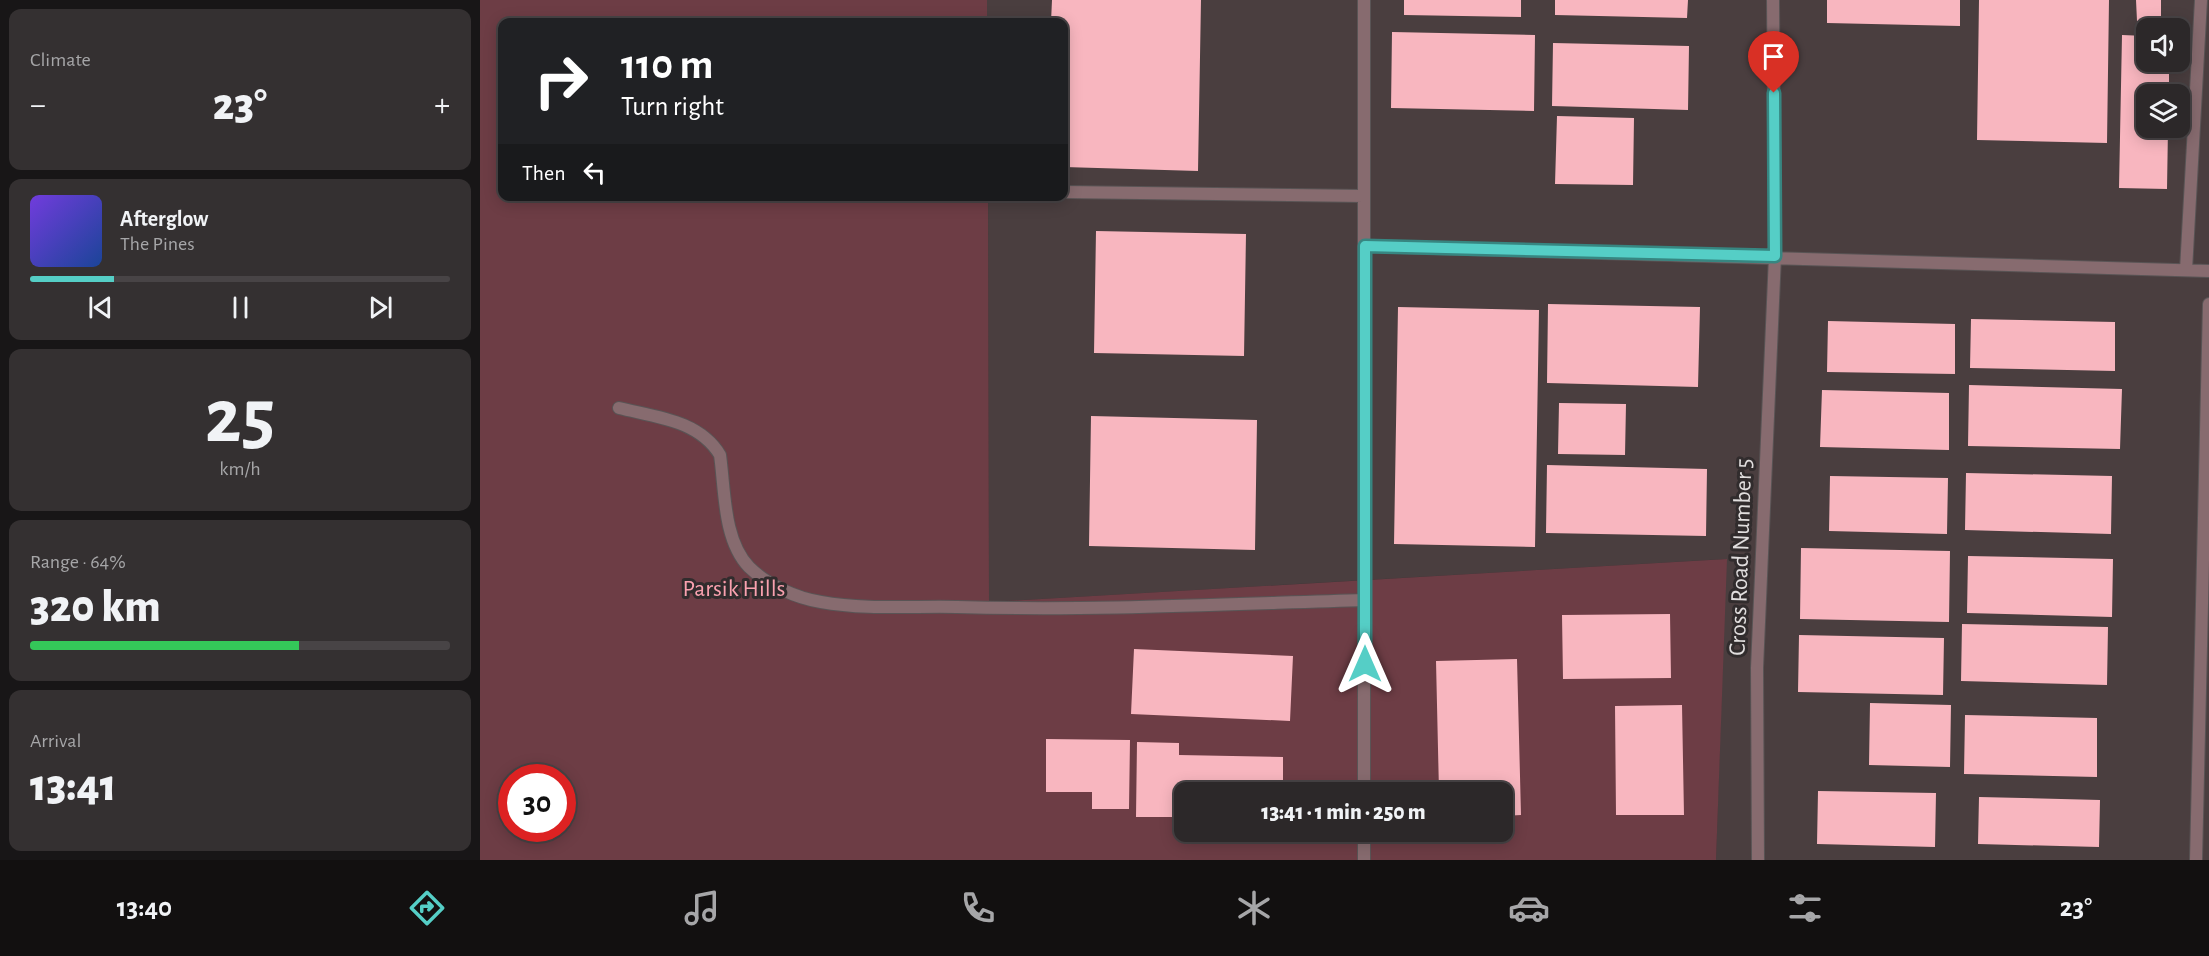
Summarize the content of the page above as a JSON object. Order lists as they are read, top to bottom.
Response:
{
  "streets": {
    "street": ["Cross Road Number 5"]
  },
  "parks": ["Parsik Hills"],
  "page": {
    "tile": [
      "Climate",
      ["25", "km/h"],
      ["Range · 64%", "320 km"],
      ["Arrival", "13:41"]
    ],
    "turn": ["110 m", "Turn right"],
    "heat": ["−", "23°", "+"],
    "then": "Then",
    "song": ["Afterglow", "The Pines"],
    "limit": "30",
    "trip": "13:41 · 1 min · 250 m",
    "tabs": ["13:40", "23°"]
  }
}
